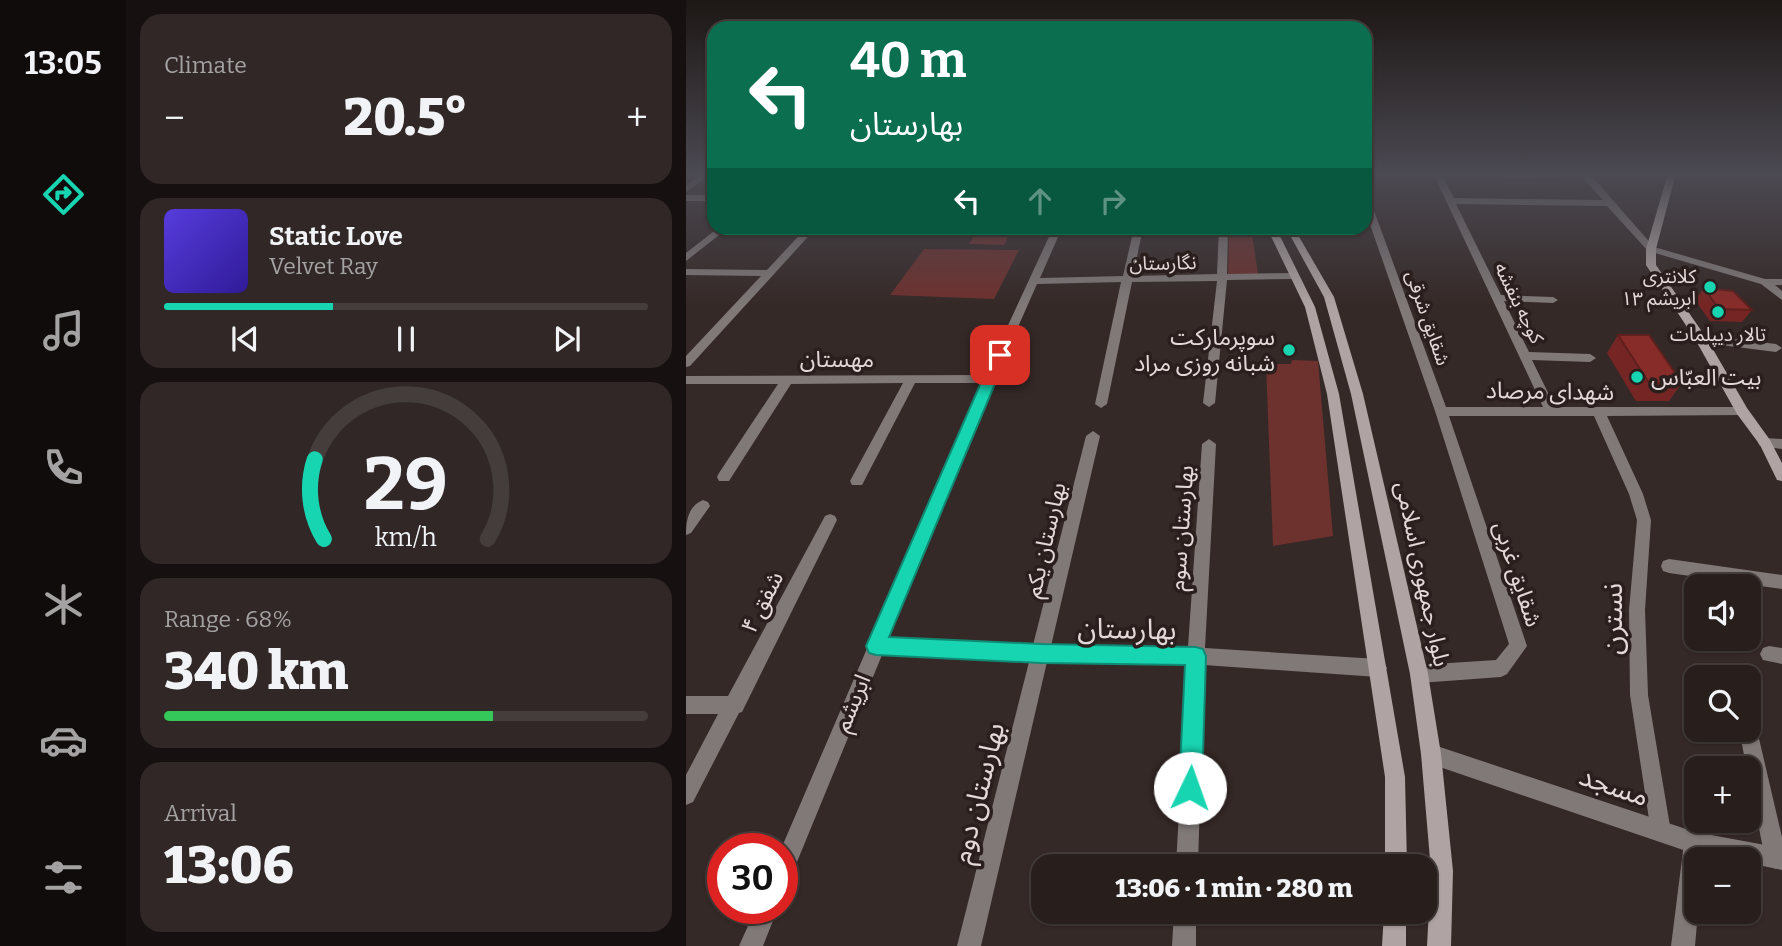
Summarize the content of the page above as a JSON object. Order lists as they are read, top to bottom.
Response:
{
  "streets": {
    "main road": ["بلوار جمهوری اسلامی"],
    "street": [
      "نگارستان",
      "کوچه بنفشه",
      "شقایق شرقی",
      "مهستان",
      "شهدای مرصاد",
      "بهارستان سوم",
      "بهارستان یکم",
      "شقایق غربی",
      "شفق ۴",
      "نسترن",
      "بهارستان",
      "ابریشم",
      "مسجد",
      "بهارستان دوم"
    ]
  },
  "crossings": [
    ["نگارستان", "ابریشم"],
    ["کوچه بنفشه", "شهدای مرصاد"],
    ["شقایق شرقی", "شهدای مرصاد"],
    ["شقایق شرقی", "شقایق غربی"],
    ["مهستان", "ابریشم"],
    ["شهدای مرصاد", "شقایق غربی"],
    ["شهدای مرصاد", "نسترن"],
    ["بهارستان سوم", "بهارستان"],
    ["بهارستان یکم", "بهارستان"],
    ["بهارستان یکم", "بهارستان دوم"],
    ["بلوار جمهوری اسلامی", "شقایق غربی"],
    ["بلوار جمهوری اسلامی", "مسجد"],
    ["نسترن", "مسجد"],
    ["بهارستان", "ابریشم"],
    ["بهارستان", "بهارستان دوم"]
  ],
  "places": [
    "کلانتری ۱۳ ابریشم",
    "تالار دیپلمات",
    "سوپرمارکت شبانه روزی مراد",
    "بیت العبّاس"
  ],
  "page": {
    "tabs": "13:05",
    "tile": [
      "Climate",
      ["Range · 68%", "340 km"],
      ["Arrival", "13:06"]
    ],
    "turn": ["40 m", "بهارستان"],
    "heat": ["−", "20.5°", "+"],
    "song": ["Static Love", "Velvet Ray"],
    "map_buttons": ["+", "−"],
    "limit": "30",
    "trip": "13:06 · 1 min · 280 m",
    "gauge": ["29", "km/h"]
  }
}
